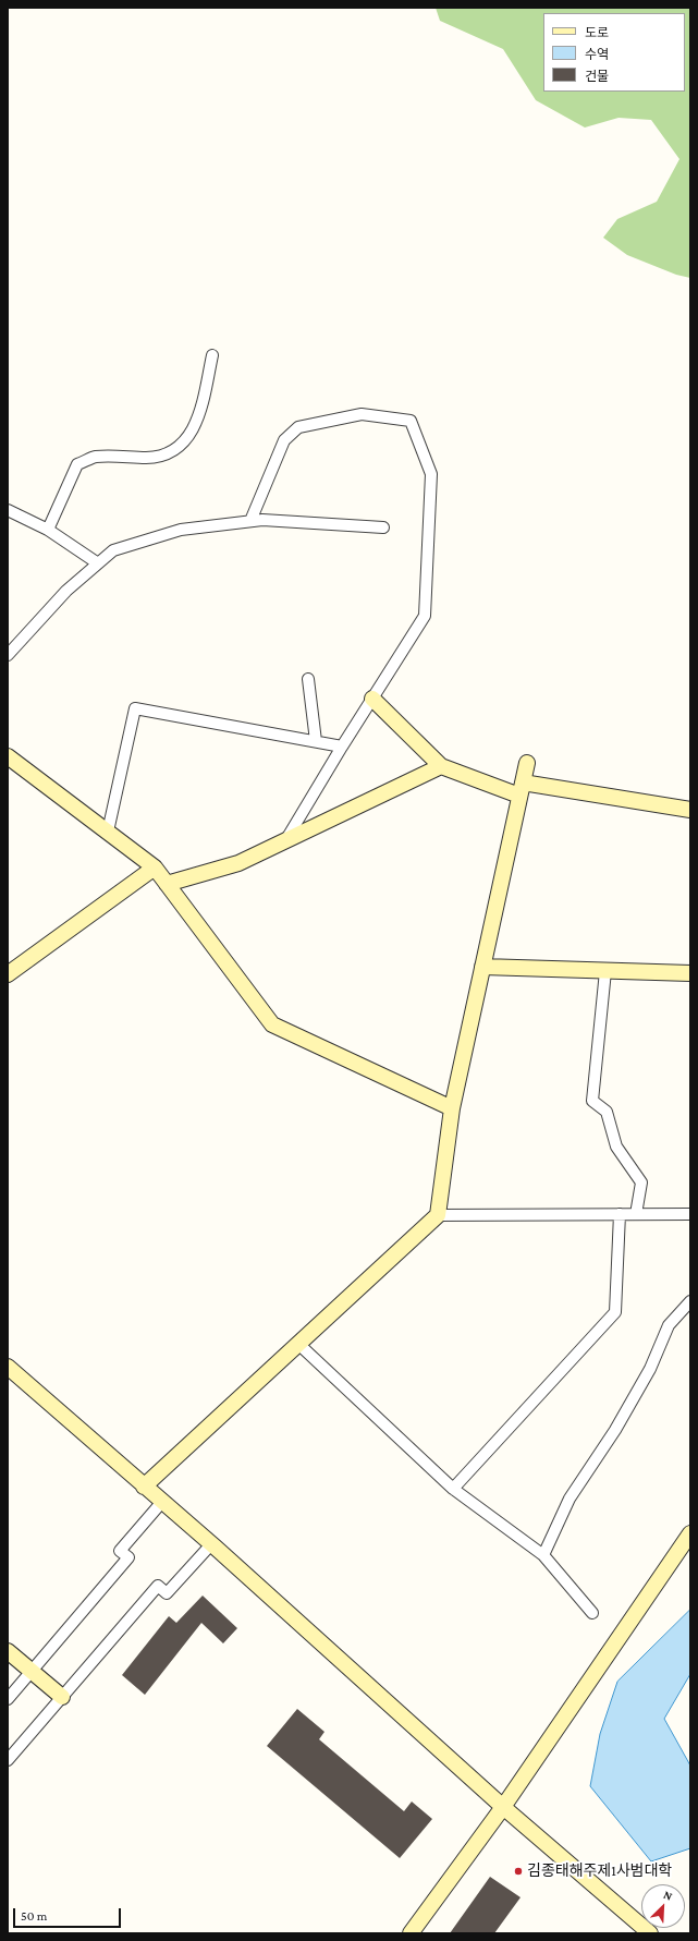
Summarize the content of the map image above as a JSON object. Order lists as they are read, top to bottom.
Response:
{
  "places": ["김종태해주제1사범대학"],
  "legend": ["도로", "수역", "건물"],
  "scale_bar": "50 m",
  "north": "top right"
}
